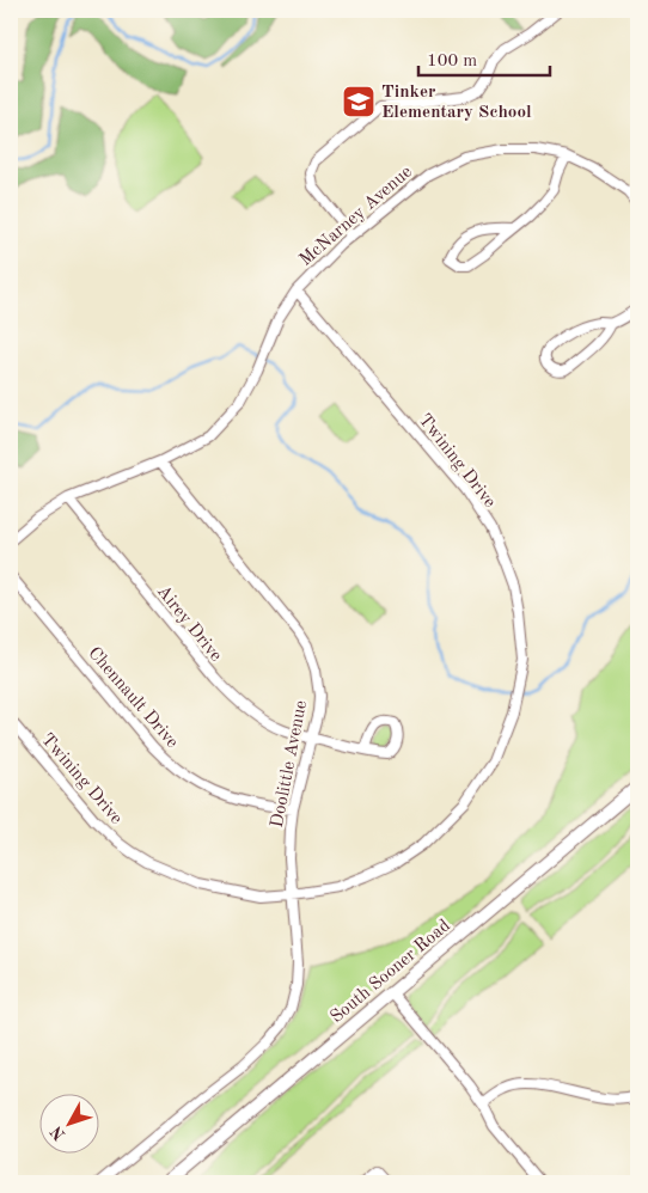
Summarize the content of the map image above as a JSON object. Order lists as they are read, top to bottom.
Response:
{
  "streets": {
    "main road": ["South Sooner Road"],
    "street": [
      "McNarney Avenue",
      "Twining Drive",
      "Airey Drive",
      "Chennault Drive",
      "Doolittle Avenue"
    ]
  },
  "crossings": [
    ["McNarney Avenue", "Twining Drive"],
    ["McNarney Avenue", "Airey Drive"],
    ["McNarney Avenue", "Doolittle Avenue"],
    ["Twining Drive", "Doolittle Avenue"],
    ["Airey Drive", "Doolittle Avenue"],
    ["Chennault Drive", "Doolittle Avenue"]
  ],
  "places": {
    "school or university": ["Tinker Elementary School"]
  },
  "scale_bar": "100 m",
  "north": "bottom left"
}
